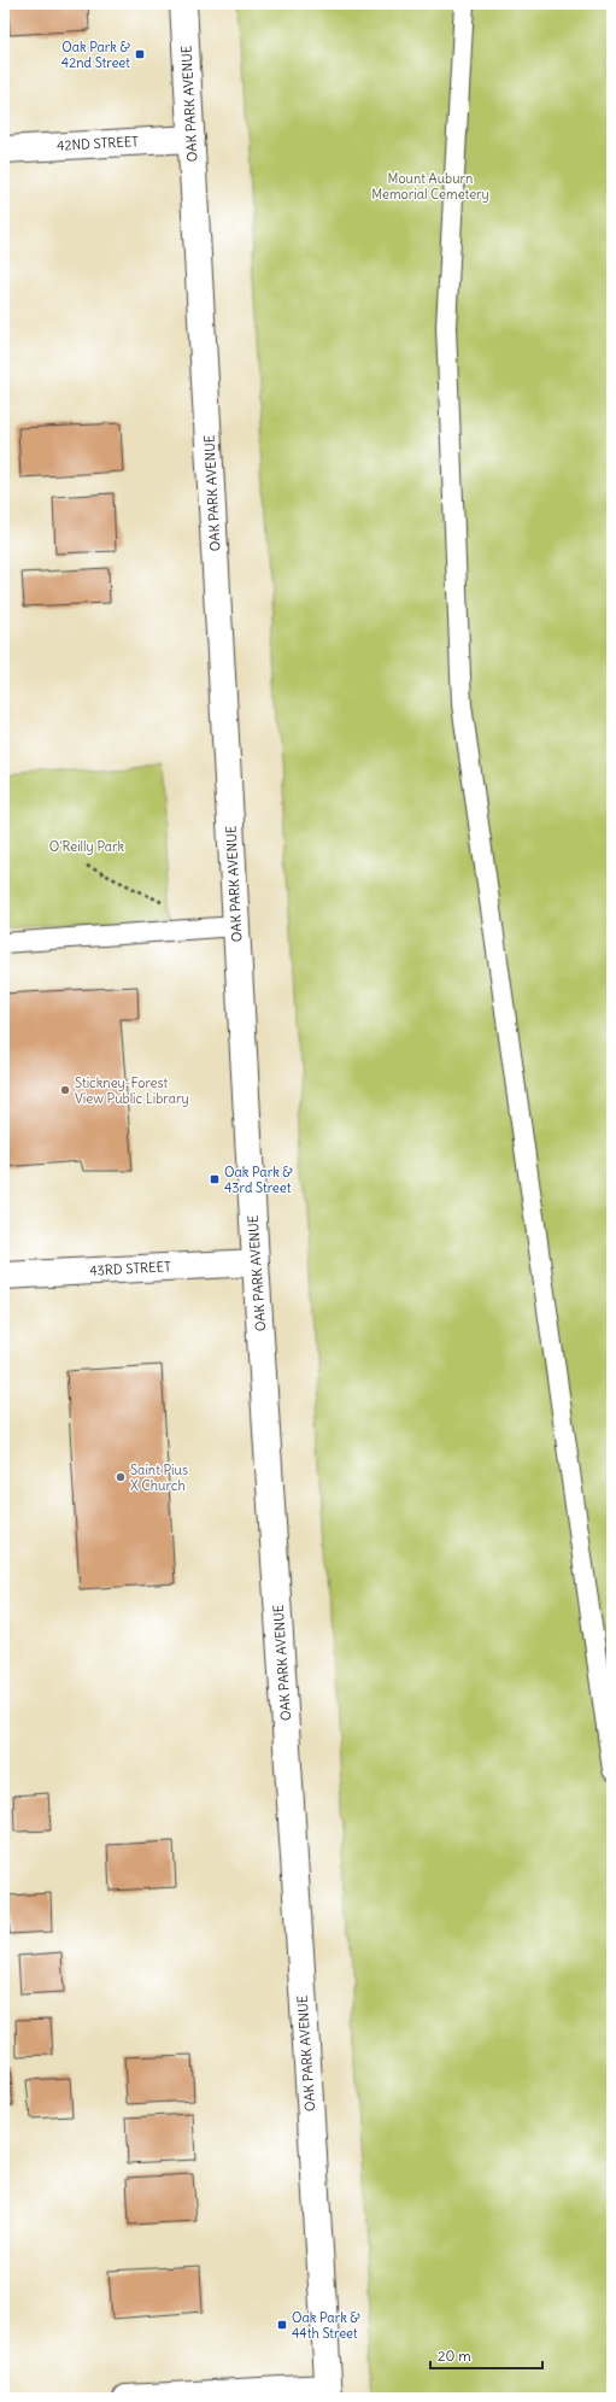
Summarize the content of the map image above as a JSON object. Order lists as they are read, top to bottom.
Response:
{
  "streets": {
    "street": ["OAK PARK AVENUE", "42ND STREET", "43RD STREET"]
  },
  "crossings": [
    ["OAK PARK AVENUE", "42ND STREET"],
    ["OAK PARK AVENUE", "43RD STREET"]
  ],
  "parks": ["Mount Auburn Memorial Cemetery", "O'Reilly Park"],
  "places": {
    "transit": ["Oak Park & 42nd Street", "Oak Park & 43rd Street", "Oak Park & 44th Street"],
    "other": ["Stickney-Forest View Public Library", "Saint Pius X Church"]
  },
  "scale_bar": "20 m"
}
